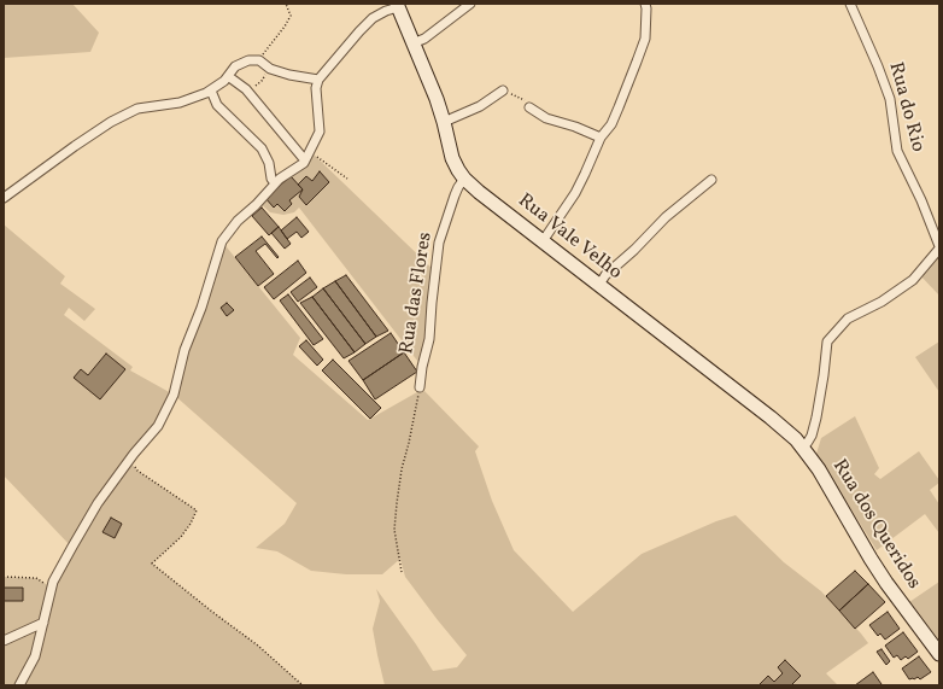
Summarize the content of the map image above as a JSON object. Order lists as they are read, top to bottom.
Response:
{
  "streets": {
    "street": [
      "Rua do Rio",
      "Rua Vale Velho",
      "Rua das Flores",
      "Rua dos Queridos"
    ]
  },
  "crossings": [
    ["Rua Vale Velho", "Rua das Flores"],
    ["Rua Vale Velho", "Rua dos Queridos"]
  ]
}
